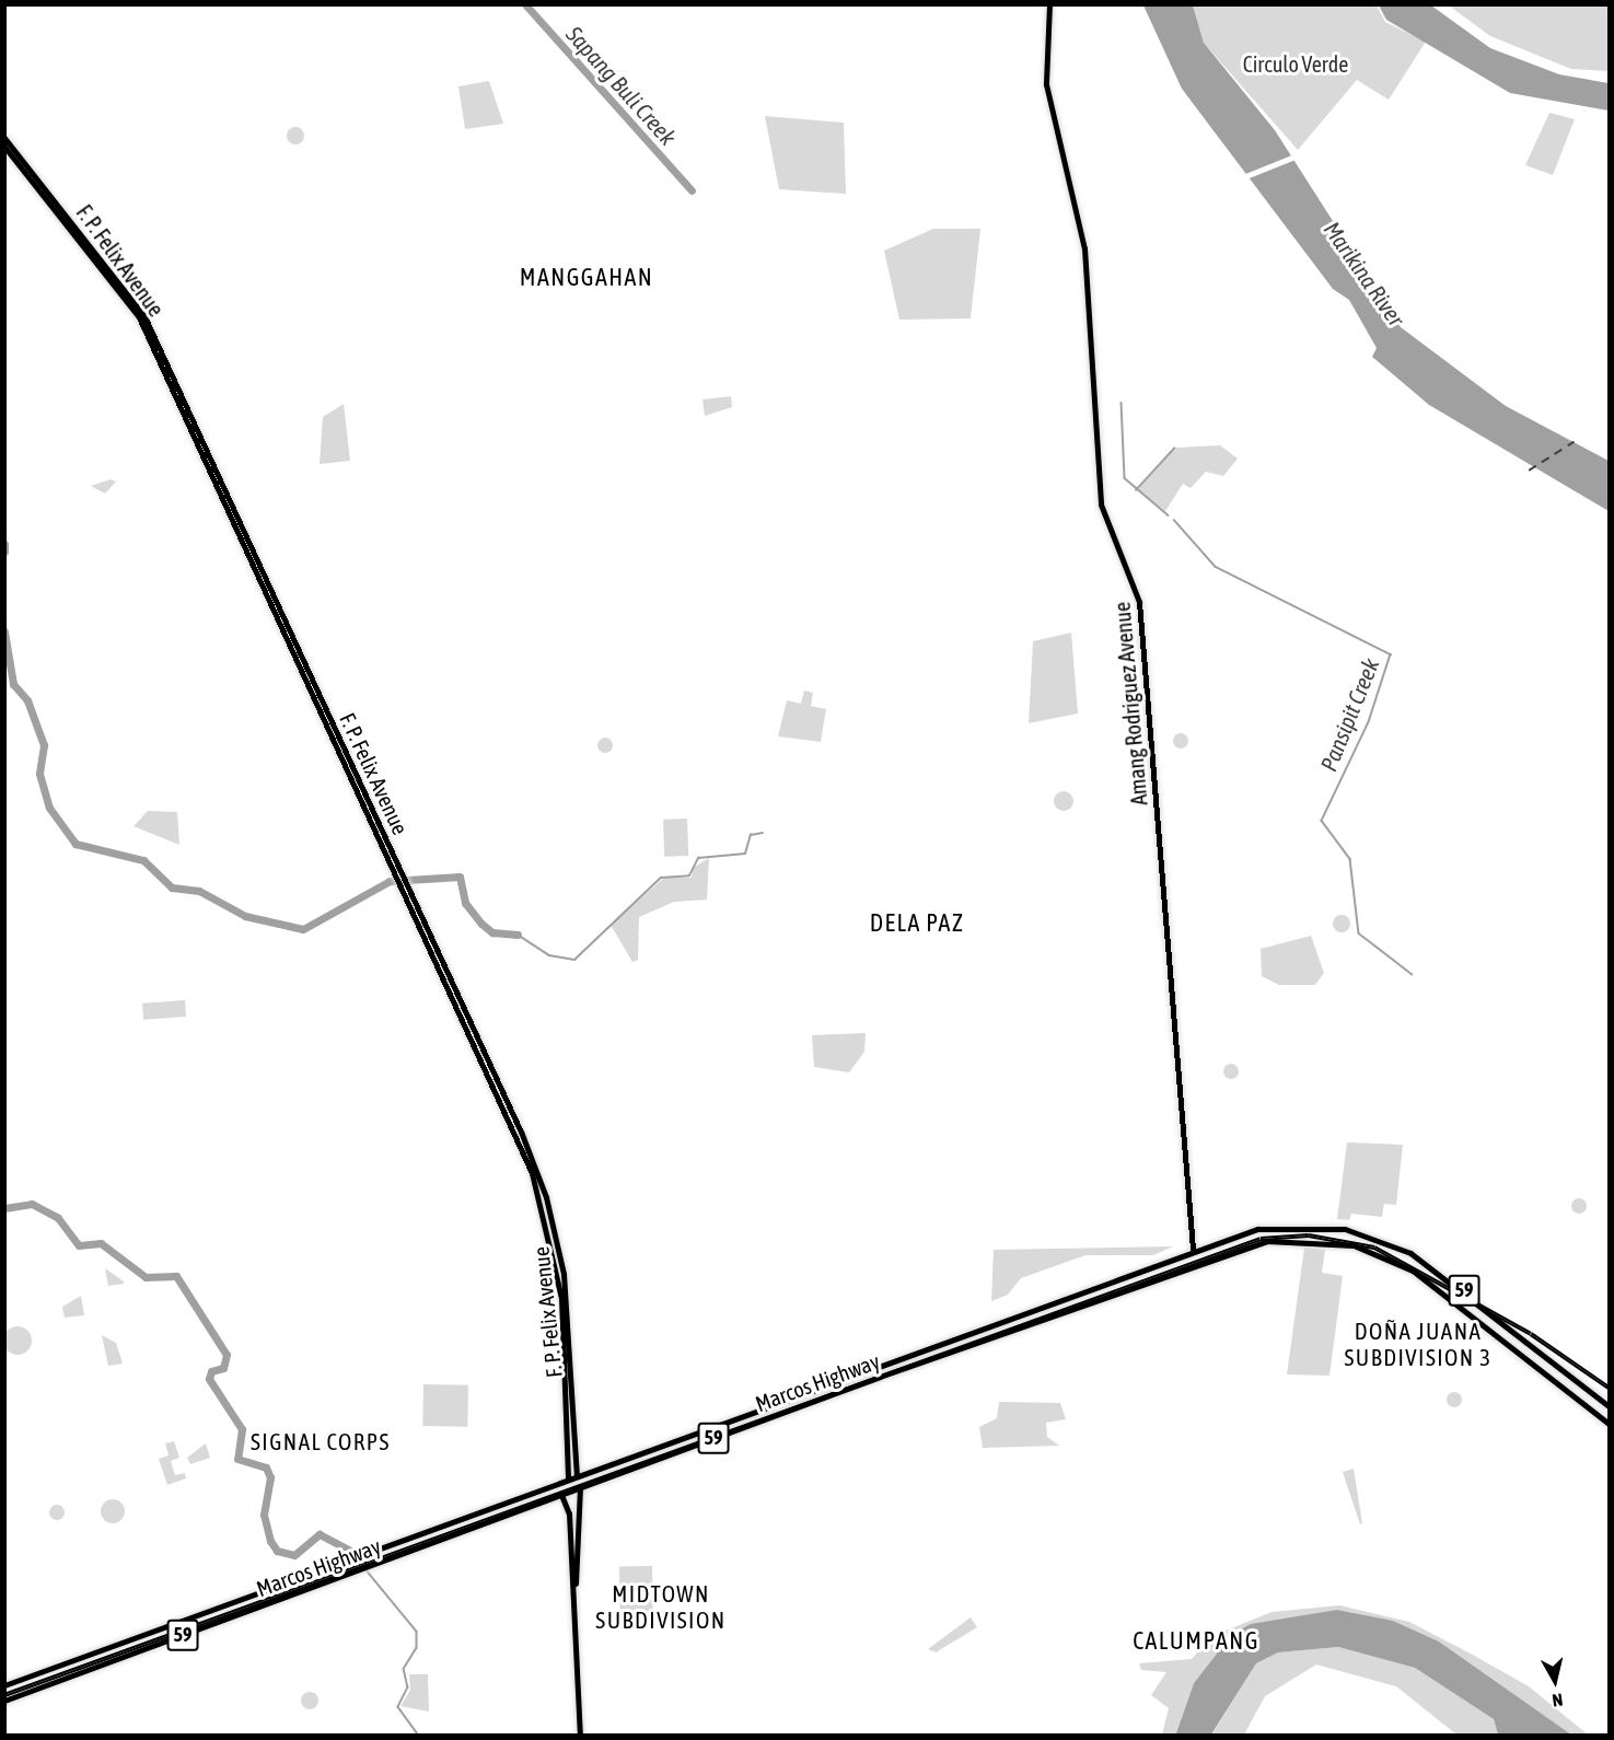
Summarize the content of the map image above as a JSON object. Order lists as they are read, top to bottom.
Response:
{
  "streets": {
    "main road": [
      "F. P. Felix Avenue",
      "Amang Rodriguez Avenue",
      "59",
      "Marcos Highway"
    ]
  },
  "crossings": [
    ["F. P. Felix Avenue", "Marcos Highway"],
    ["Amang Rodriguez Avenue", "Marcos Highway"]
  ],
  "districts": [
    "MANGGAHAN",
    "DELA PAZ",
    "DOÑA JUANA SUBDIVISION 3",
    "SIGNAL CORPS",
    "MIDTOWN SUBDIVISION",
    "CALUMPANG"
  ],
  "water": ["Sapang Buli Creek", "Marikina River", "Pansipit Creek"],
  "parks": ["Circulo Verde"],
  "north": "bottom"
}
